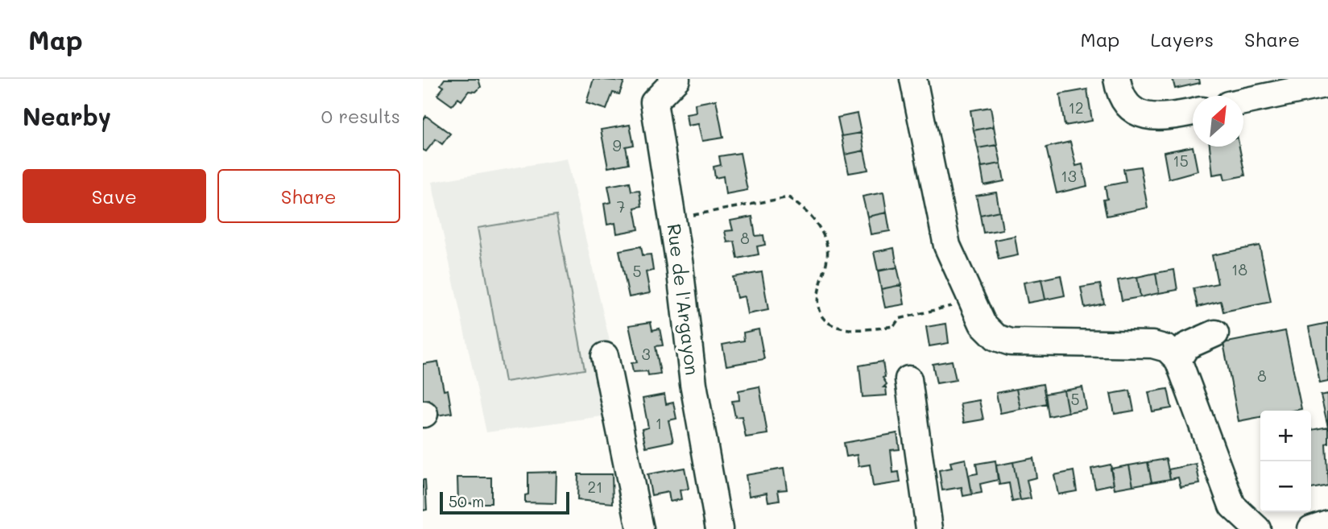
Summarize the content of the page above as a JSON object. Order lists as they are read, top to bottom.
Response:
{
  "streets": {
    "street": ["Rue de l'Argayon"]
  },
  "house_numbers": [
    "12",
    "9",
    "15",
    "13",
    "7",
    "8",
    "18",
    "5",
    "3",
    "8",
    "5",
    "1",
    "21"
  ],
  "scale_bar": "50 m",
  "north": "top right",
  "page": {
    "header": "Map",
    "nav": ["Map", "Layers", "Share"],
    "heading": ["Nearby", "0 results"],
    "buttons": ["Save", "Share"],
    "map_buttons": ["+", "−"],
    "scale": "50 m"
  }
}
